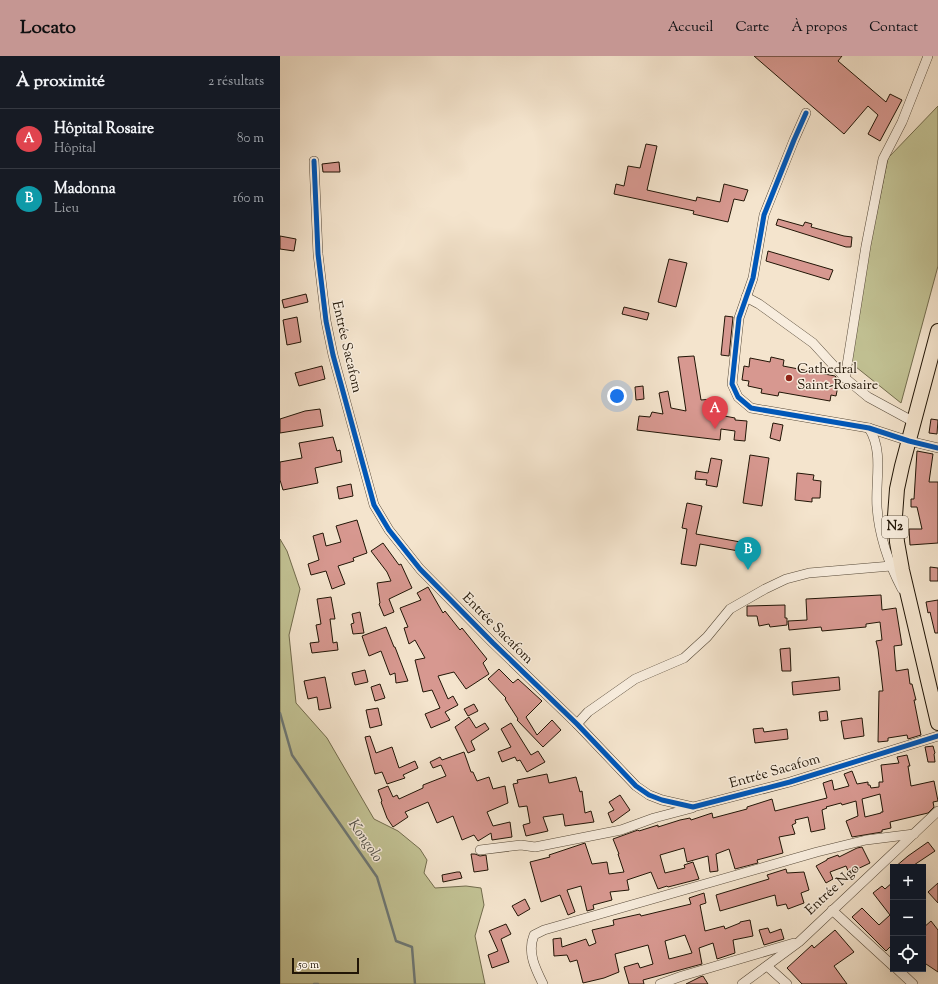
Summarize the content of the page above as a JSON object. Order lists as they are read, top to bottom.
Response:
{
  "streets": {
    "highway": ["N2"],
    "street": ["Entrée Sacafom", "Entrée Ngo"]
  },
  "water": ["Kongolo"],
  "places": ["Cathedral Saint-Rosaire"],
  "scale_bar": "50 m",
  "page": {
    "header": "Locato",
    "nav": [
      "Accueil",
      "Carte",
      "À propos",
      "Contact"
    ],
    "heading": ["À proximité", "2 résultats"],
    "list": [
      {
        "mark": "A",
        "name": "Hôpital Rosaire",
        "note": "Hôpital",
        "value": "80 m"
      },
      {
        "mark": "B",
        "name": "Madonna",
        "note": "Lieu",
        "value": "160 m"
      }
    ],
    "pins": ["A", "B"],
    "map_buttons": ["+", "−"],
    "scale": "50 m"
  }
}
